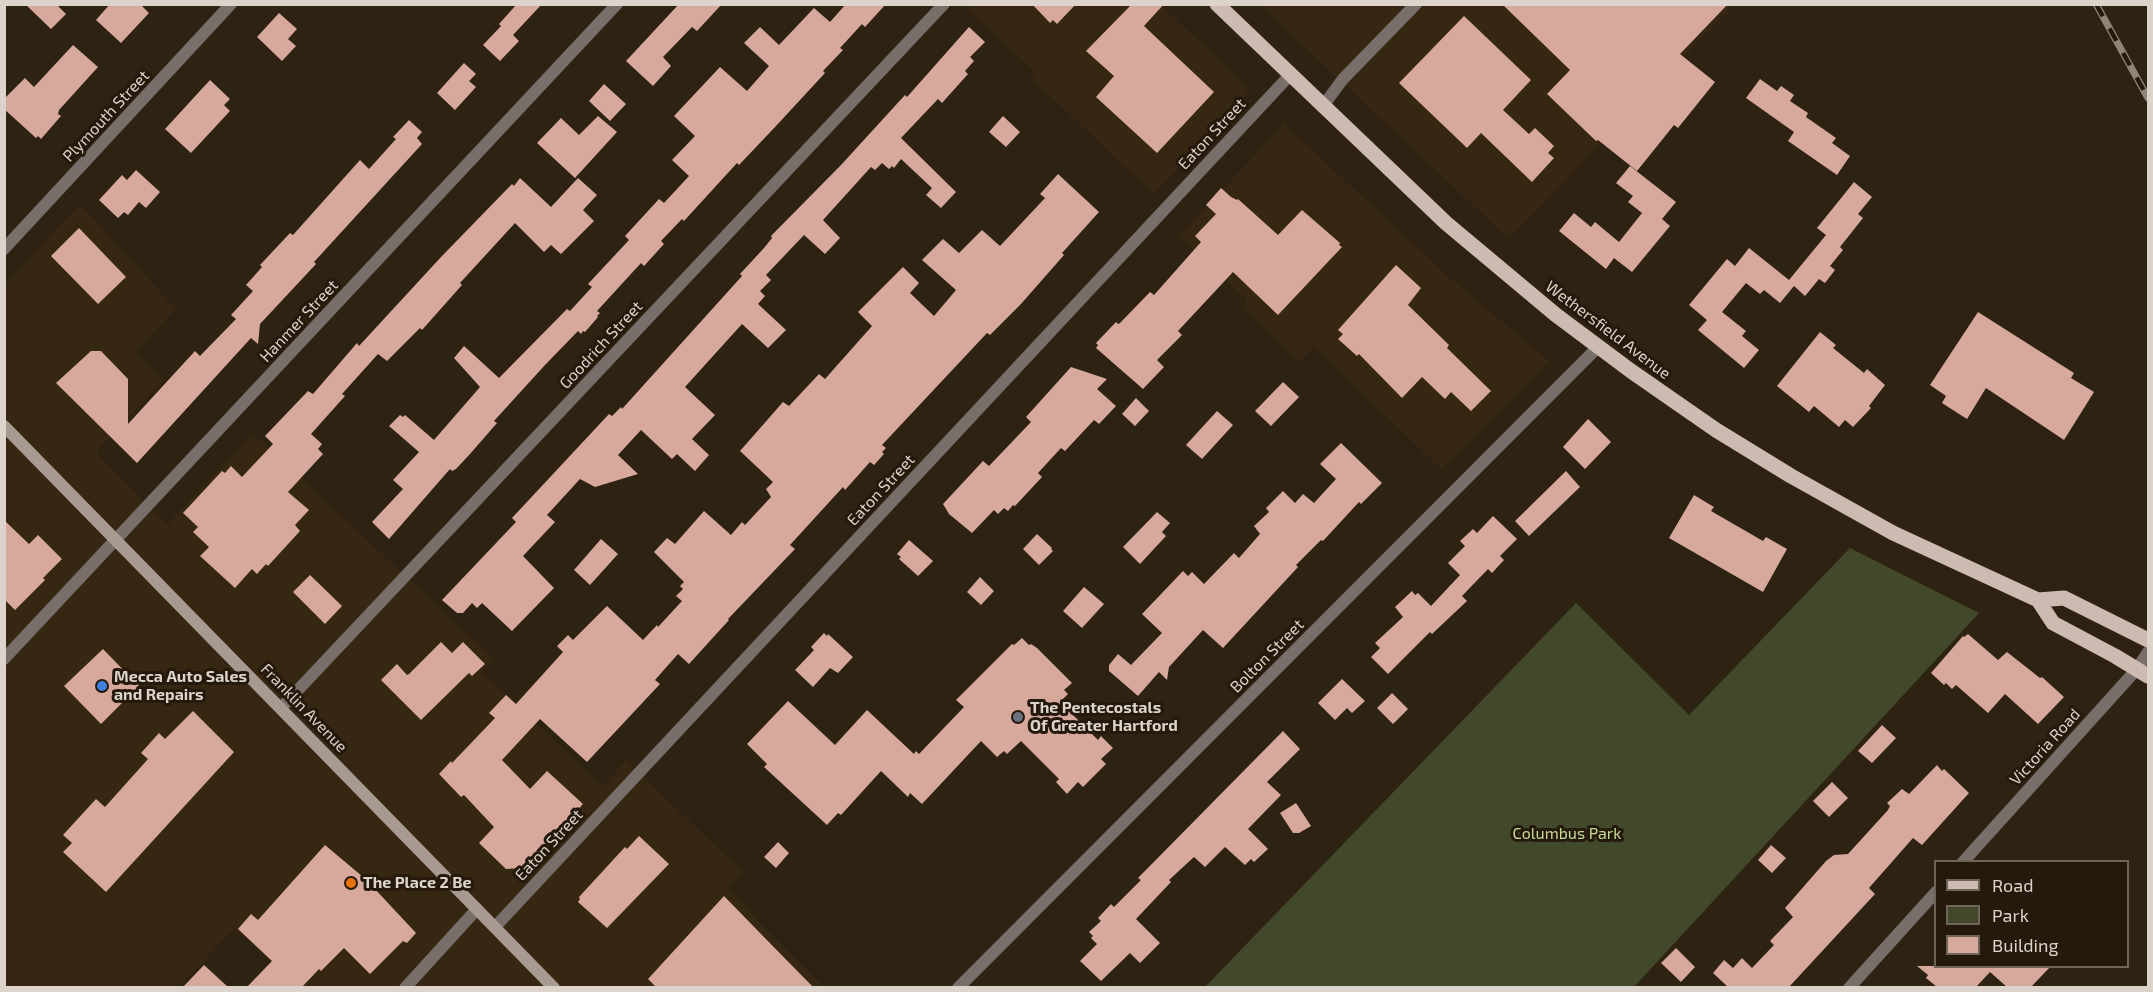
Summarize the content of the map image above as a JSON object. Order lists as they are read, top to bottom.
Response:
{
  "streets": {
    "main road": ["Wethersfield Avenue", "Franklin Avenue"],
    "street": [
      "Plymouth Street",
      "Eaton Street",
      "Hanmer Street",
      "Goodrich Street",
      "Bolton Street",
      "Victoria Road"
    ]
  },
  "crossings": [
    ["Eaton Street", "Wethersfield Avenue"],
    ["Eaton Street", "Franklin Avenue"],
    ["Hanmer Street", "Franklin Avenue"],
    ["Wethersfield Avenue", "Bolton Street"],
    ["Goodrich Street", "Franklin Avenue"]
  ],
  "parks": ["Columbus Park"],
  "places": ["Mecca Auto Sales and Repairs", "The Pentecostals Of Greater Hartford", "The Place 2 Be"],
  "legend": ["Road", "Park", "Building"]
}
